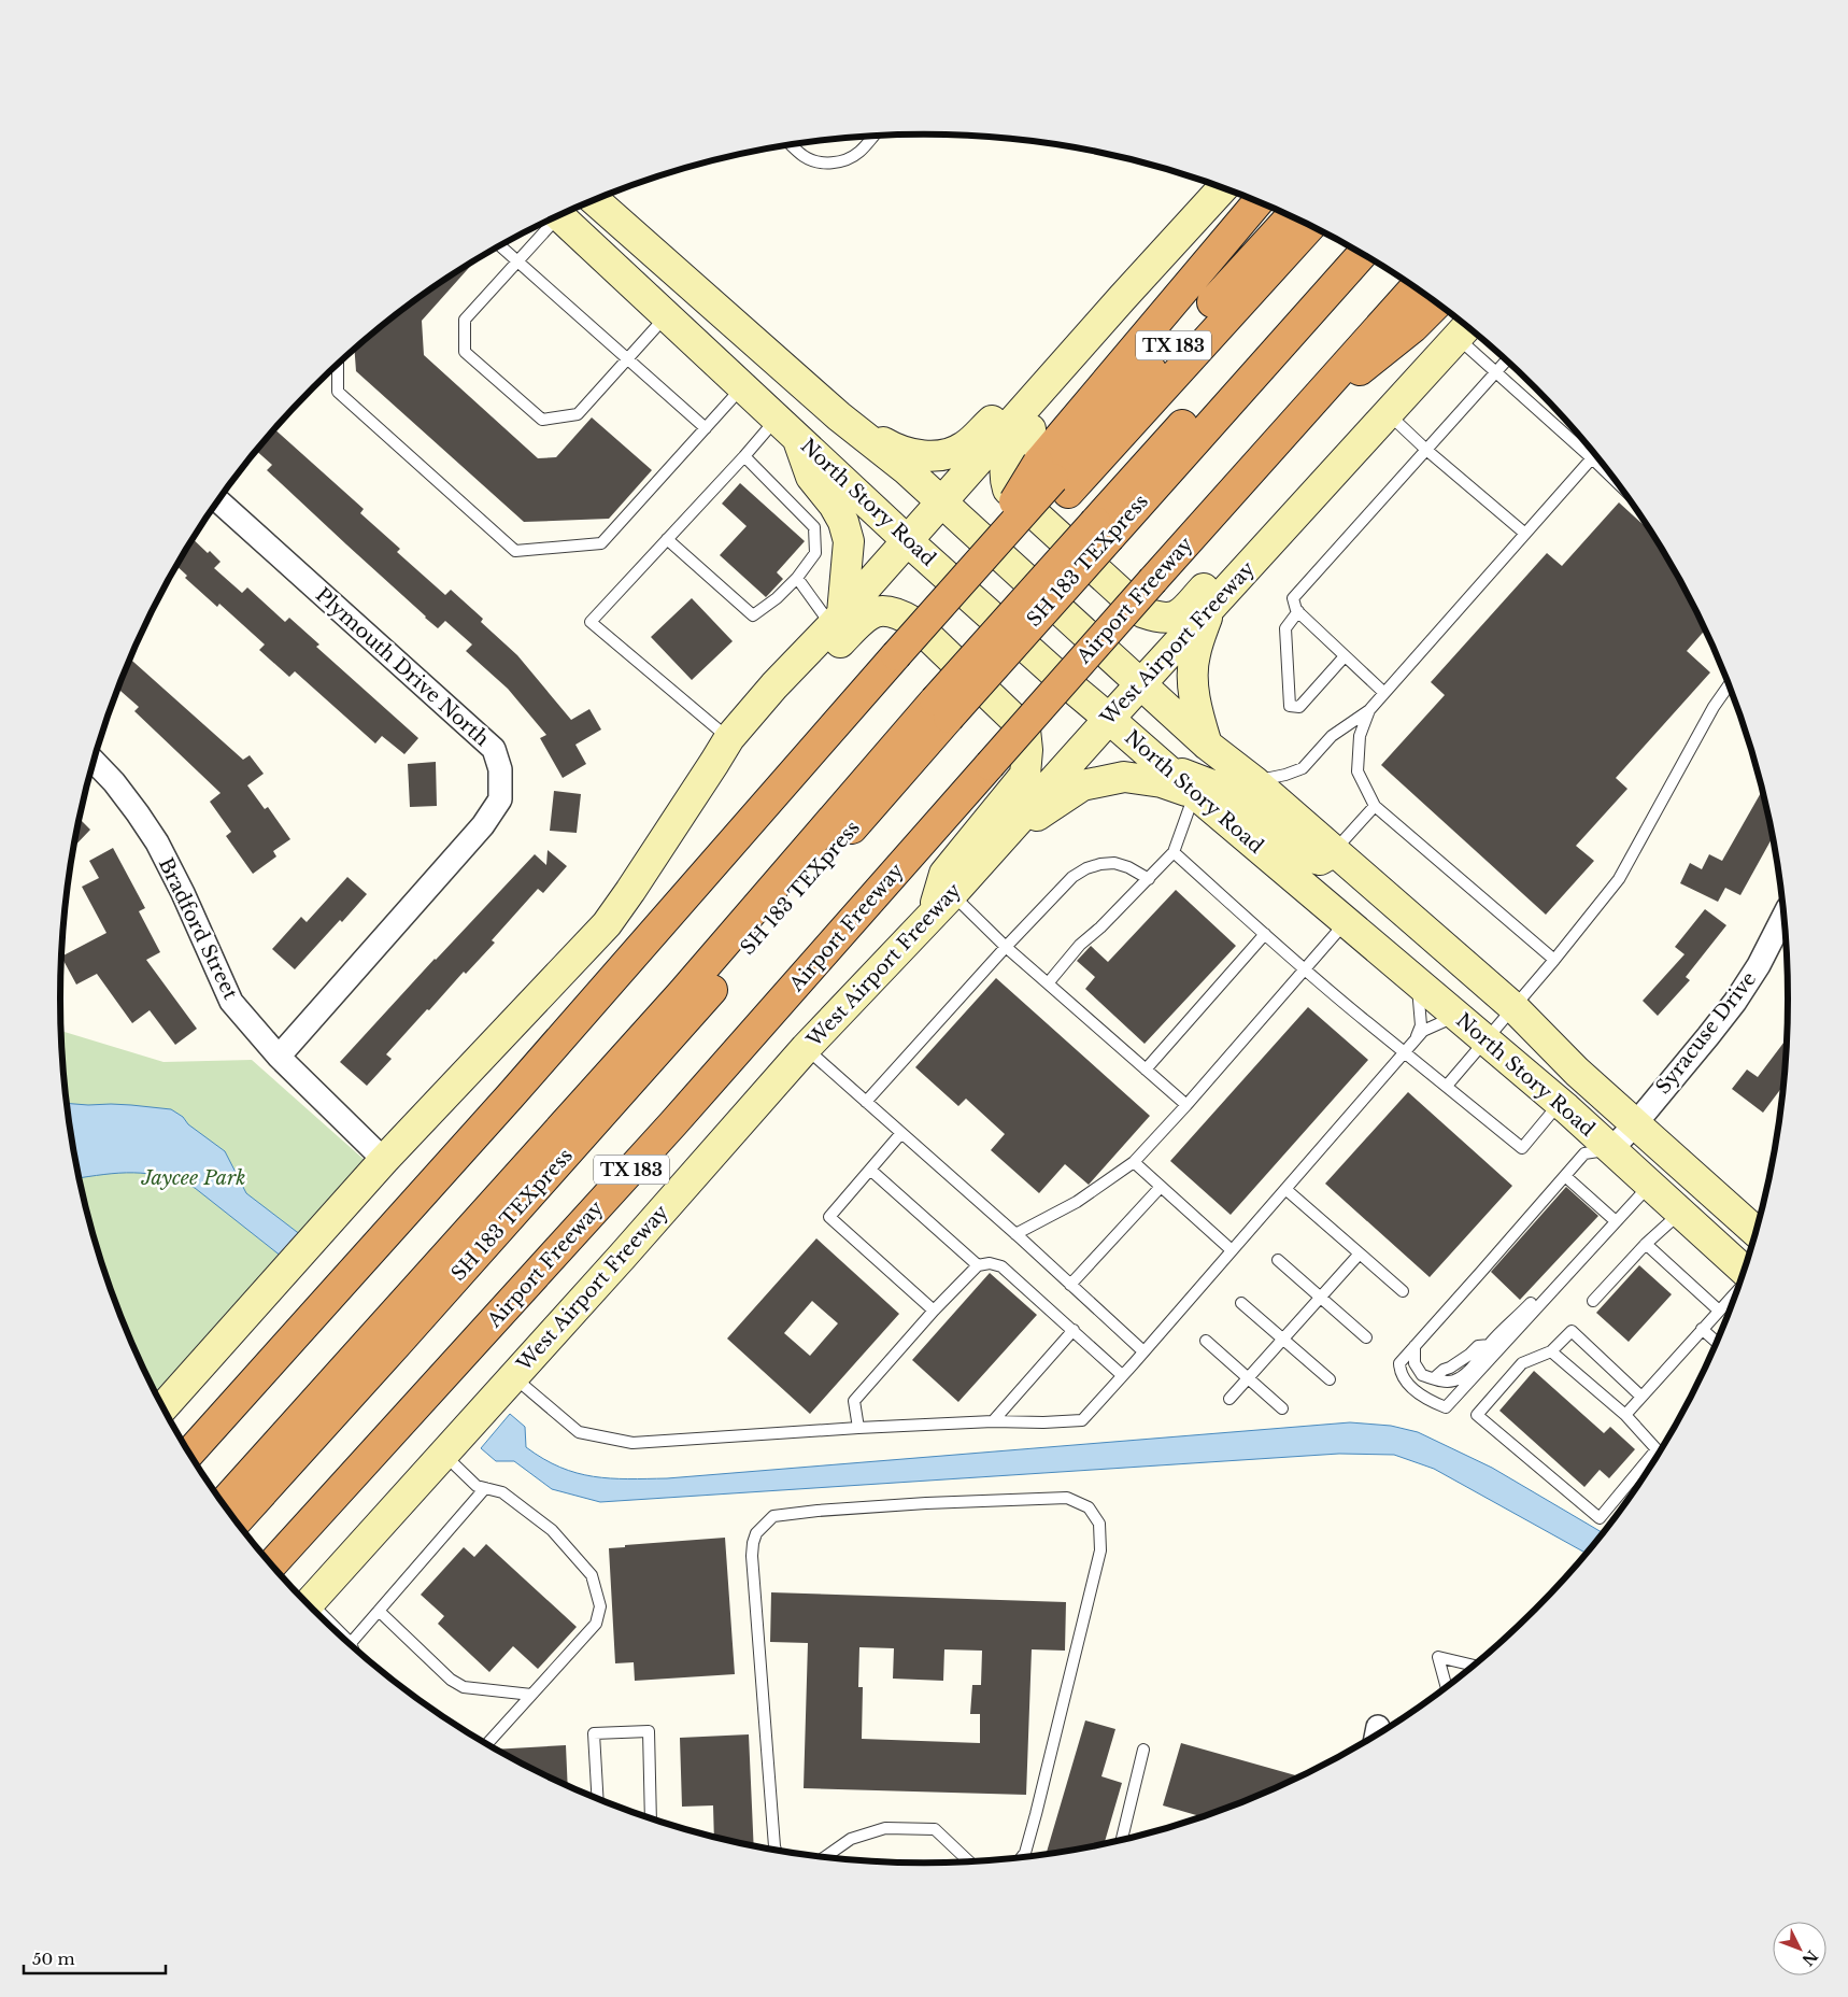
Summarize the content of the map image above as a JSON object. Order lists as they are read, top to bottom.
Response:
{
  "streets": {
    "highway": ["TX 183", "SH 183 TEXpress", "Airport Freeway"],
    "main road": ["North Story Road", "West Airport Freeway"],
    "street": ["Plymouth Drive North", "Bradford Street", "Syracuse Drive"]
  },
  "crossings": [
    ["North Story Road", "West Airport Freeway"],
    ["North Story Road", "Syracuse Drive"],
    ["Plymouth Drive North", "Bradford Street"]
  ],
  "parks": ["Jaycee Park"],
  "scale_bar": "50 m",
  "north": "bottom right"
}
